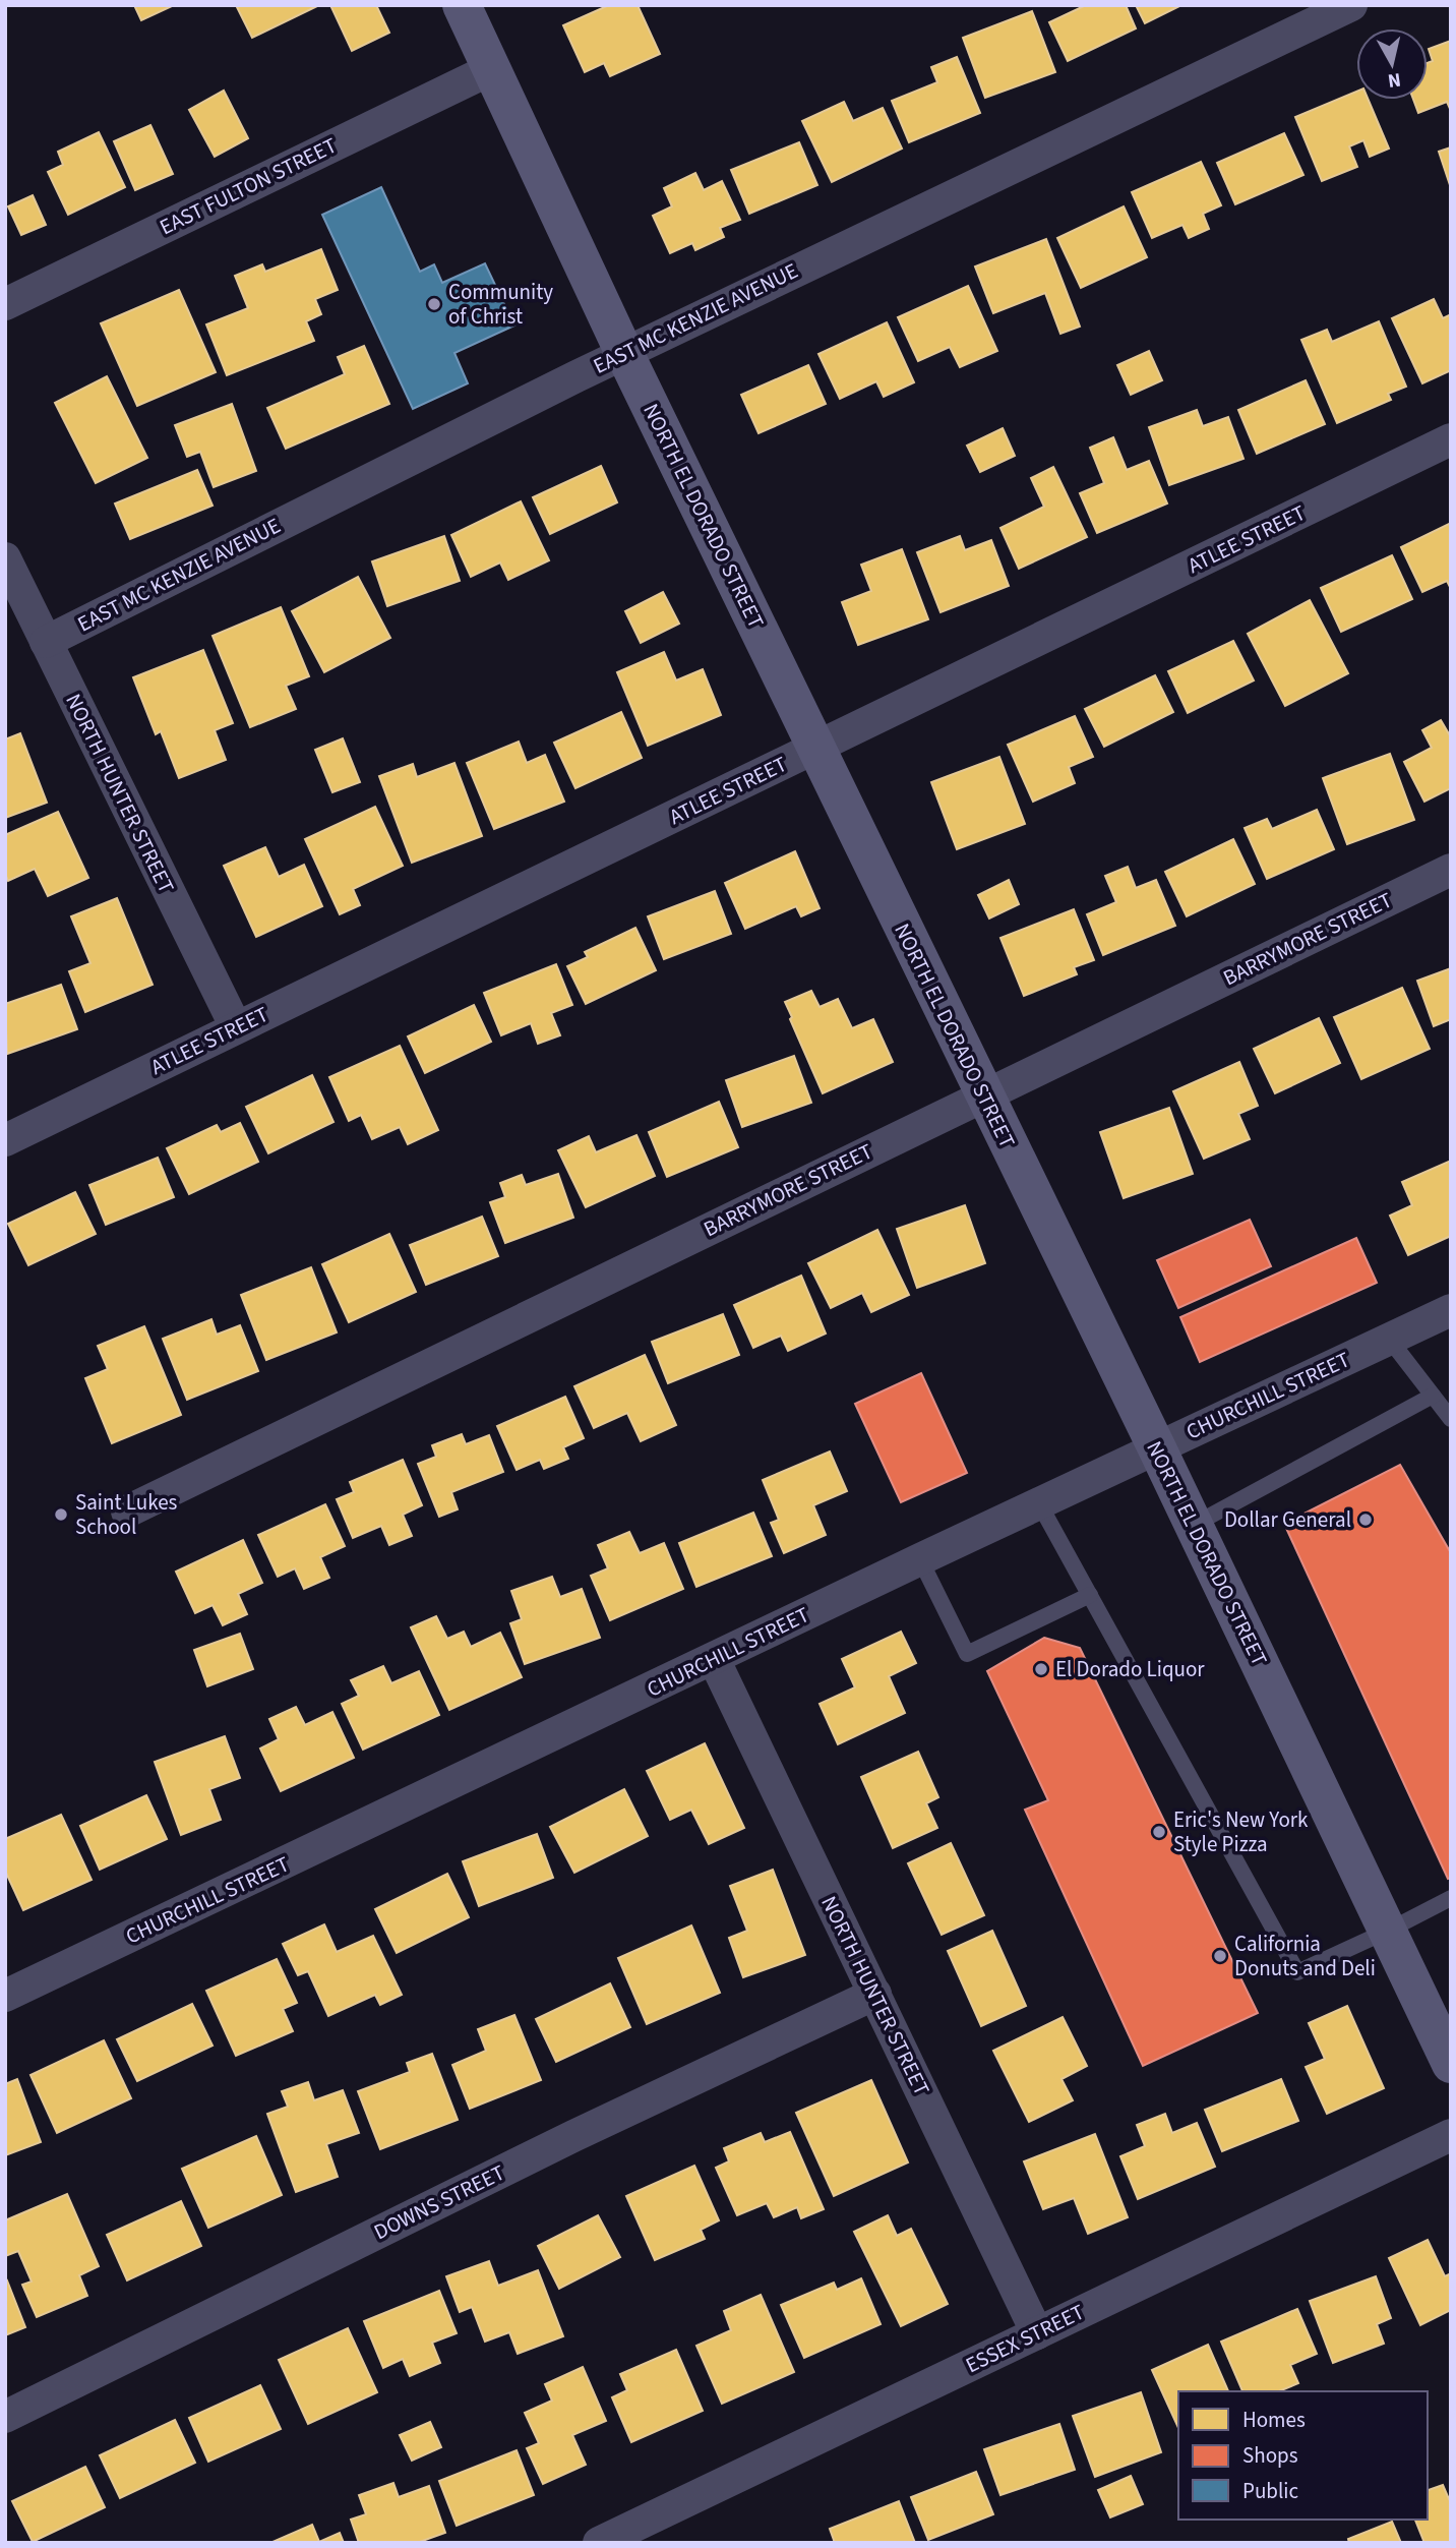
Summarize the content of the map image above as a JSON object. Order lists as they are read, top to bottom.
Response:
{
  "streets": {
    "main road": ["NORTH EL DORADO STREET"],
    "street": [
      "EAST FULTON STREET",
      "EAST MC KENZIE AVENUE",
      "ATLEE STREET",
      "NORTH HUNTER STREET",
      "BARRYMORE STREET",
      "CHURCHILL STREET",
      "DOWNS STREET",
      "ESSEX STREET"
    ]
  },
  "crossings": [
    ["EAST FULTON STREET", "NORTH EL DORADO STREET"],
    ["EAST MC KENZIE AVENUE", "NORTH EL DORADO STREET"],
    ["EAST MC KENZIE AVENUE", "NORTH HUNTER STREET"],
    ["NORTH EL DORADO STREET", "ATLEE STREET"],
    ["NORTH EL DORADO STREET", "BARRYMORE STREET"],
    ["NORTH EL DORADO STREET", "CHURCHILL STREET"],
    ["ATLEE STREET", "NORTH HUNTER STREET"],
    ["NORTH HUNTER STREET", "CHURCHILL STREET"],
    ["NORTH HUNTER STREET", "DOWNS STREET"],
    ["NORTH HUNTER STREET", "ESSEX STREET"]
  ],
  "places": [
    "Community of Christ",
    "Saint Lukes School",
    "Dollar General",
    "El Dorado Liquor",
    "Eric's New York Style Pizza",
    "California Donuts and Deli"
  ],
  "legend": ["Homes", "Shops", "Public"],
  "north": "bottom"
}
